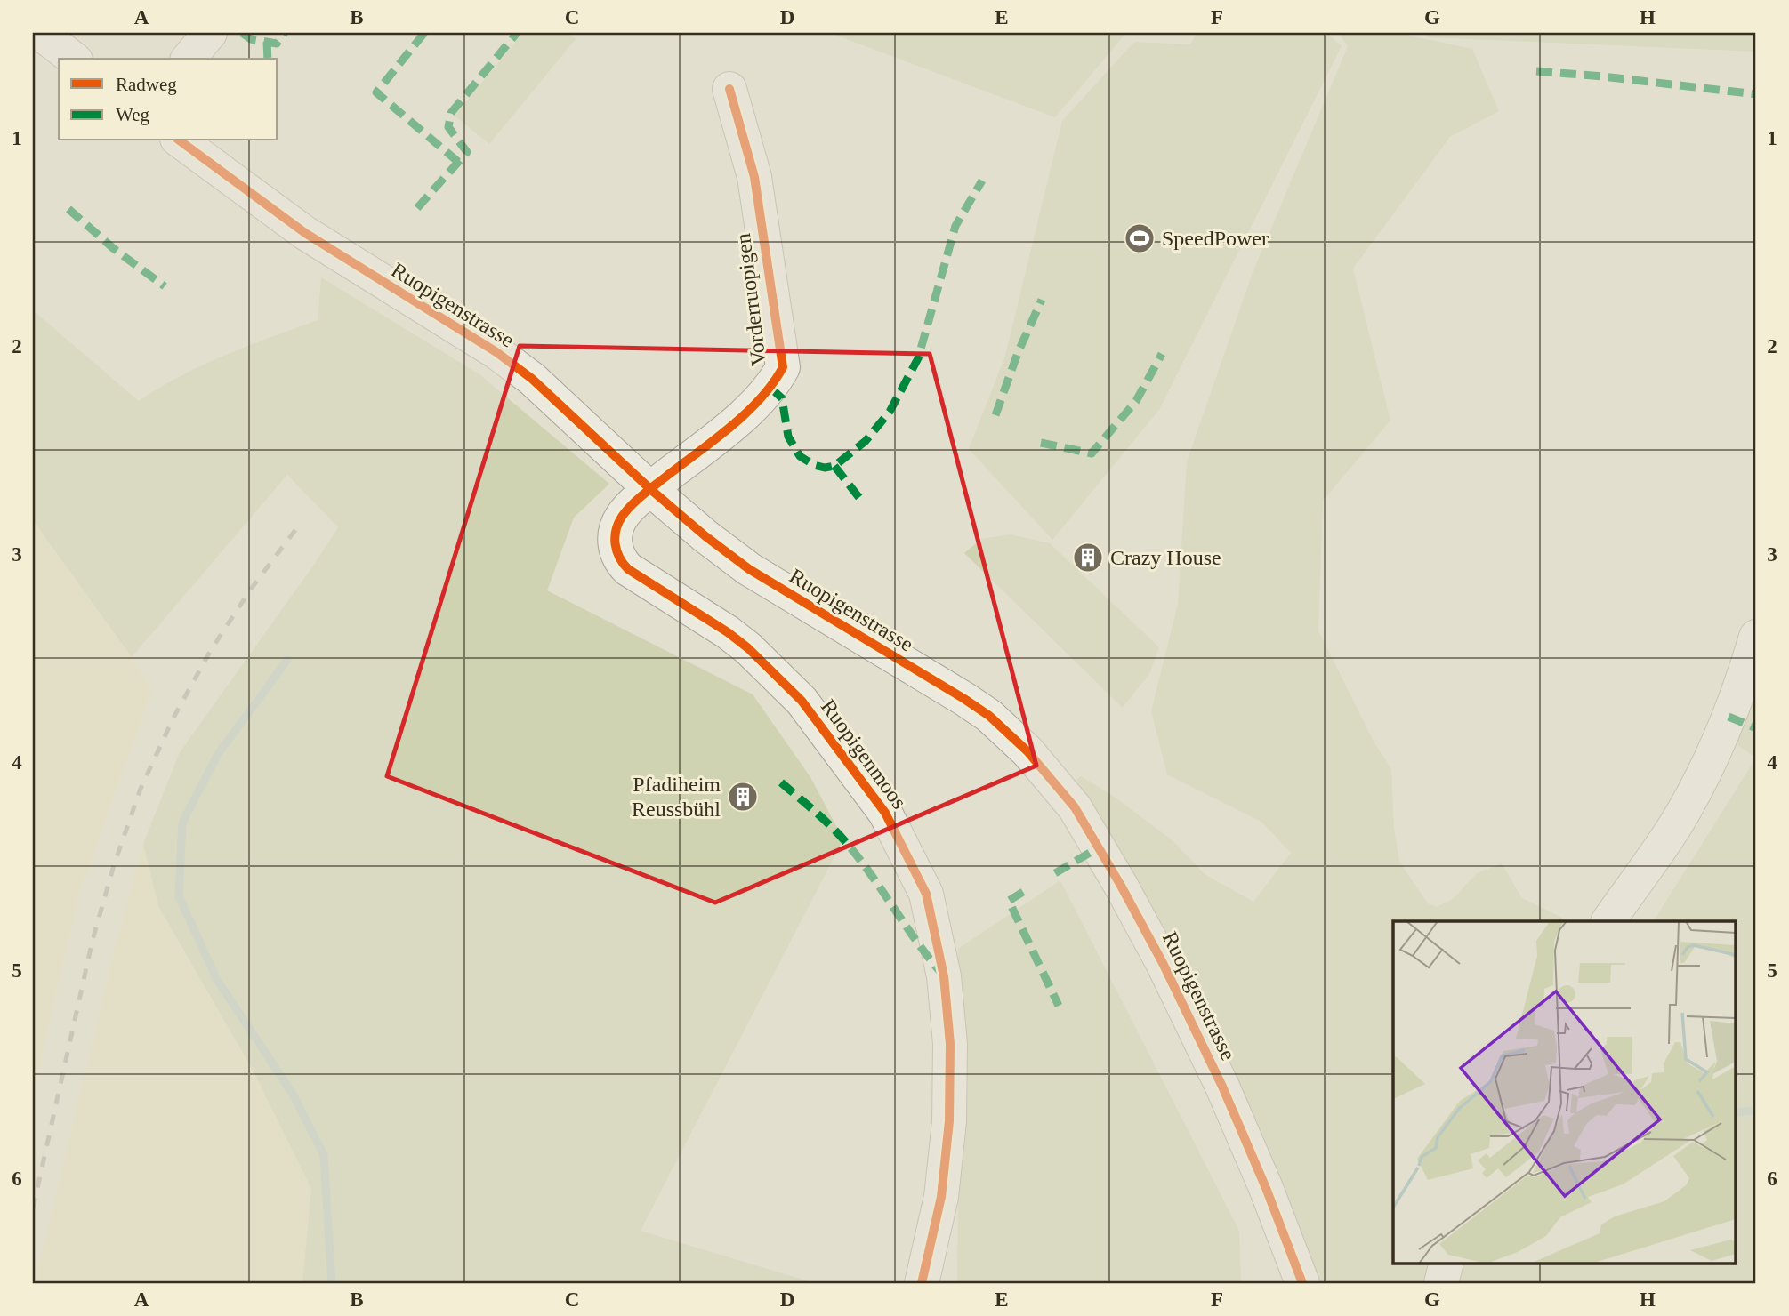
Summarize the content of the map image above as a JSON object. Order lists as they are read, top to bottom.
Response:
{
  "streets": {
    "street": ["Vorderruopigen", "Ruopigenstrasse", "Ruopigenmoos"]
  },
  "crossings": [
    ["Vorderruopigen", "Ruopigenstrasse"],
    ["Vorderruopigen", "Ruopigenmoos"],
    ["Ruopigenstrasse", "Ruopigenmoos"]
  ],
  "places": {
    "sports": ["SpeedPower"],
    "building": ["Crazy House", "Pfadiheim Reussbühl"]
  },
  "legend": ["Radweg", "Weg"],
  "grid": {
    "columns": [
      "A",
      "B",
      "C",
      "D",
      "E",
      "F",
      "G",
      "H"
    ],
    "rows": [
      "1",
      "2",
      "3",
      "4",
      "5",
      "6"
    ]
  }
}
